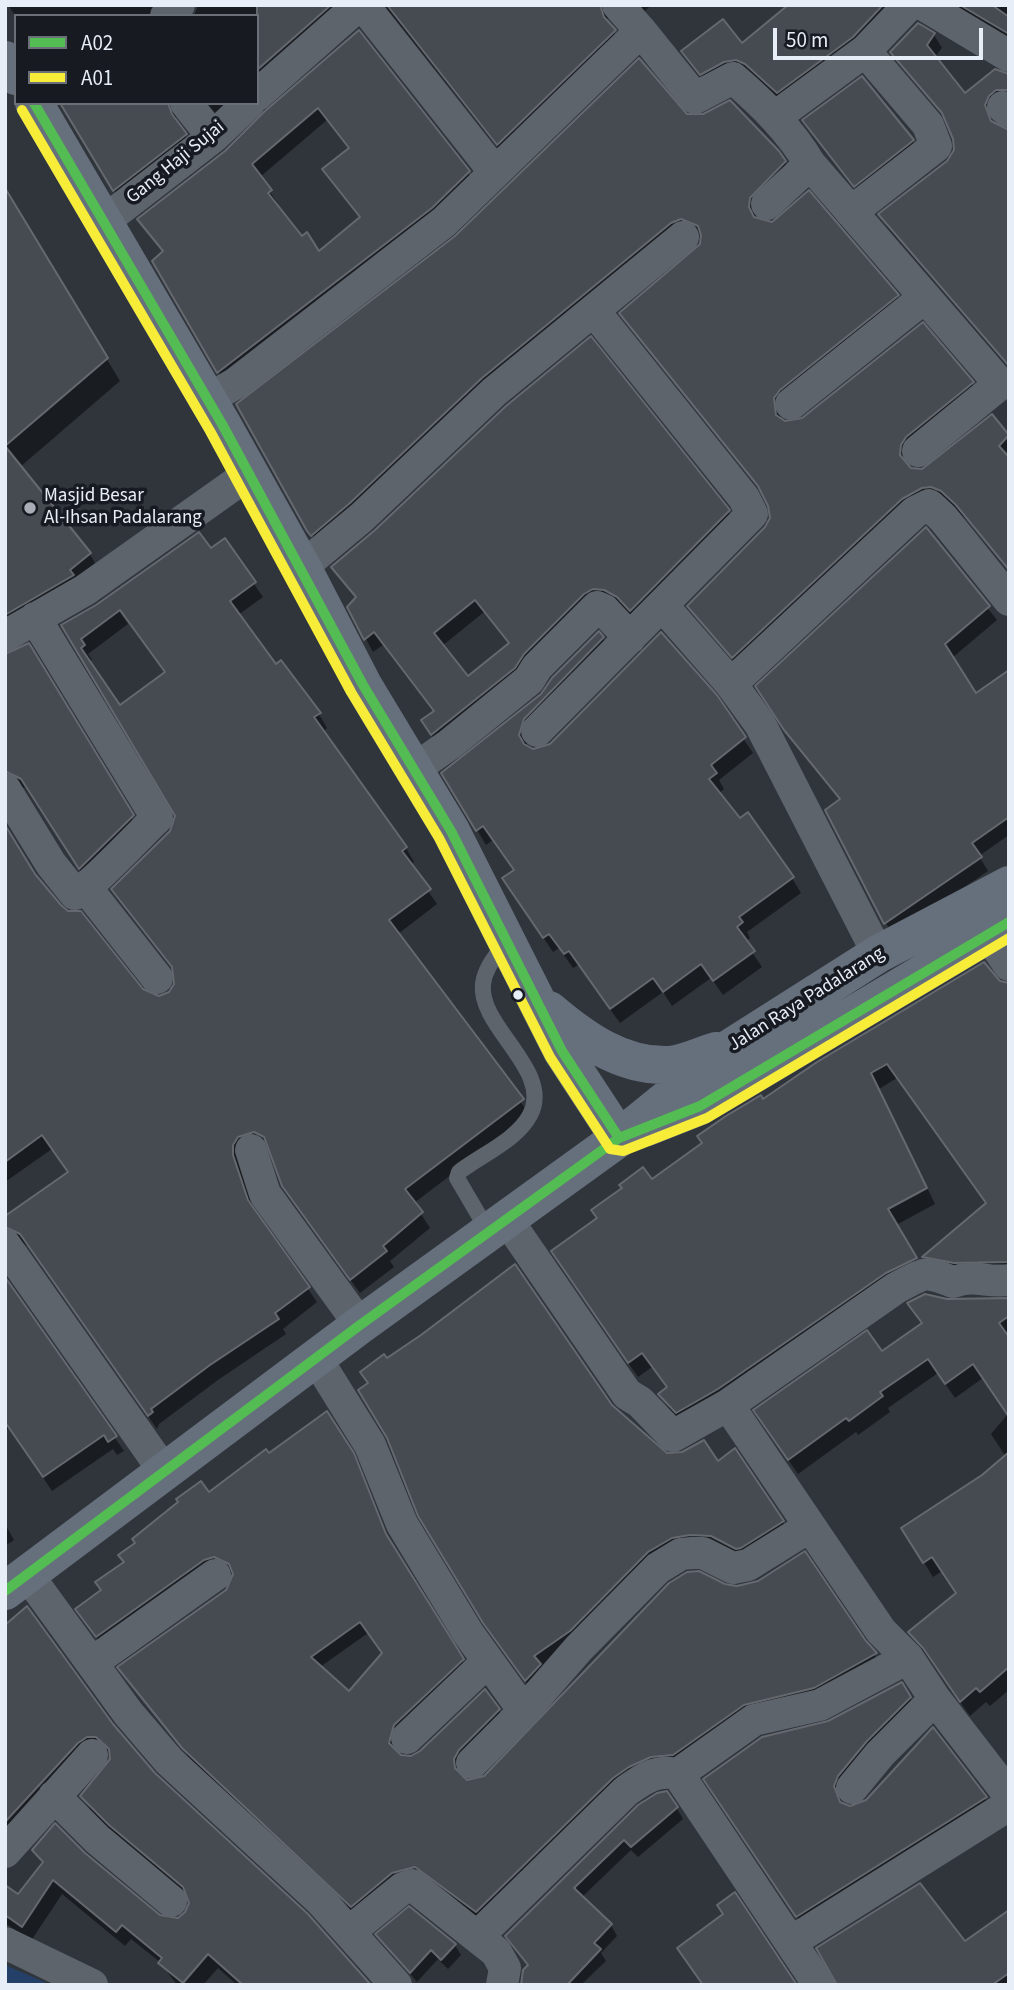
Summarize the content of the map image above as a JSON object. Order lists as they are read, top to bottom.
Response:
{
  "streets": {
    "highway": ["Jalan Raya Padalarang"],
    "street": ["Gang Haji Sujai"]
  },
  "places": ["Masjid Besar Al-Ihsan Padalarang"],
  "lines": ["transit line A02", "transit line A01"],
  "legend": ["A02", "A01"],
  "scale_bar": "50 m"
}
